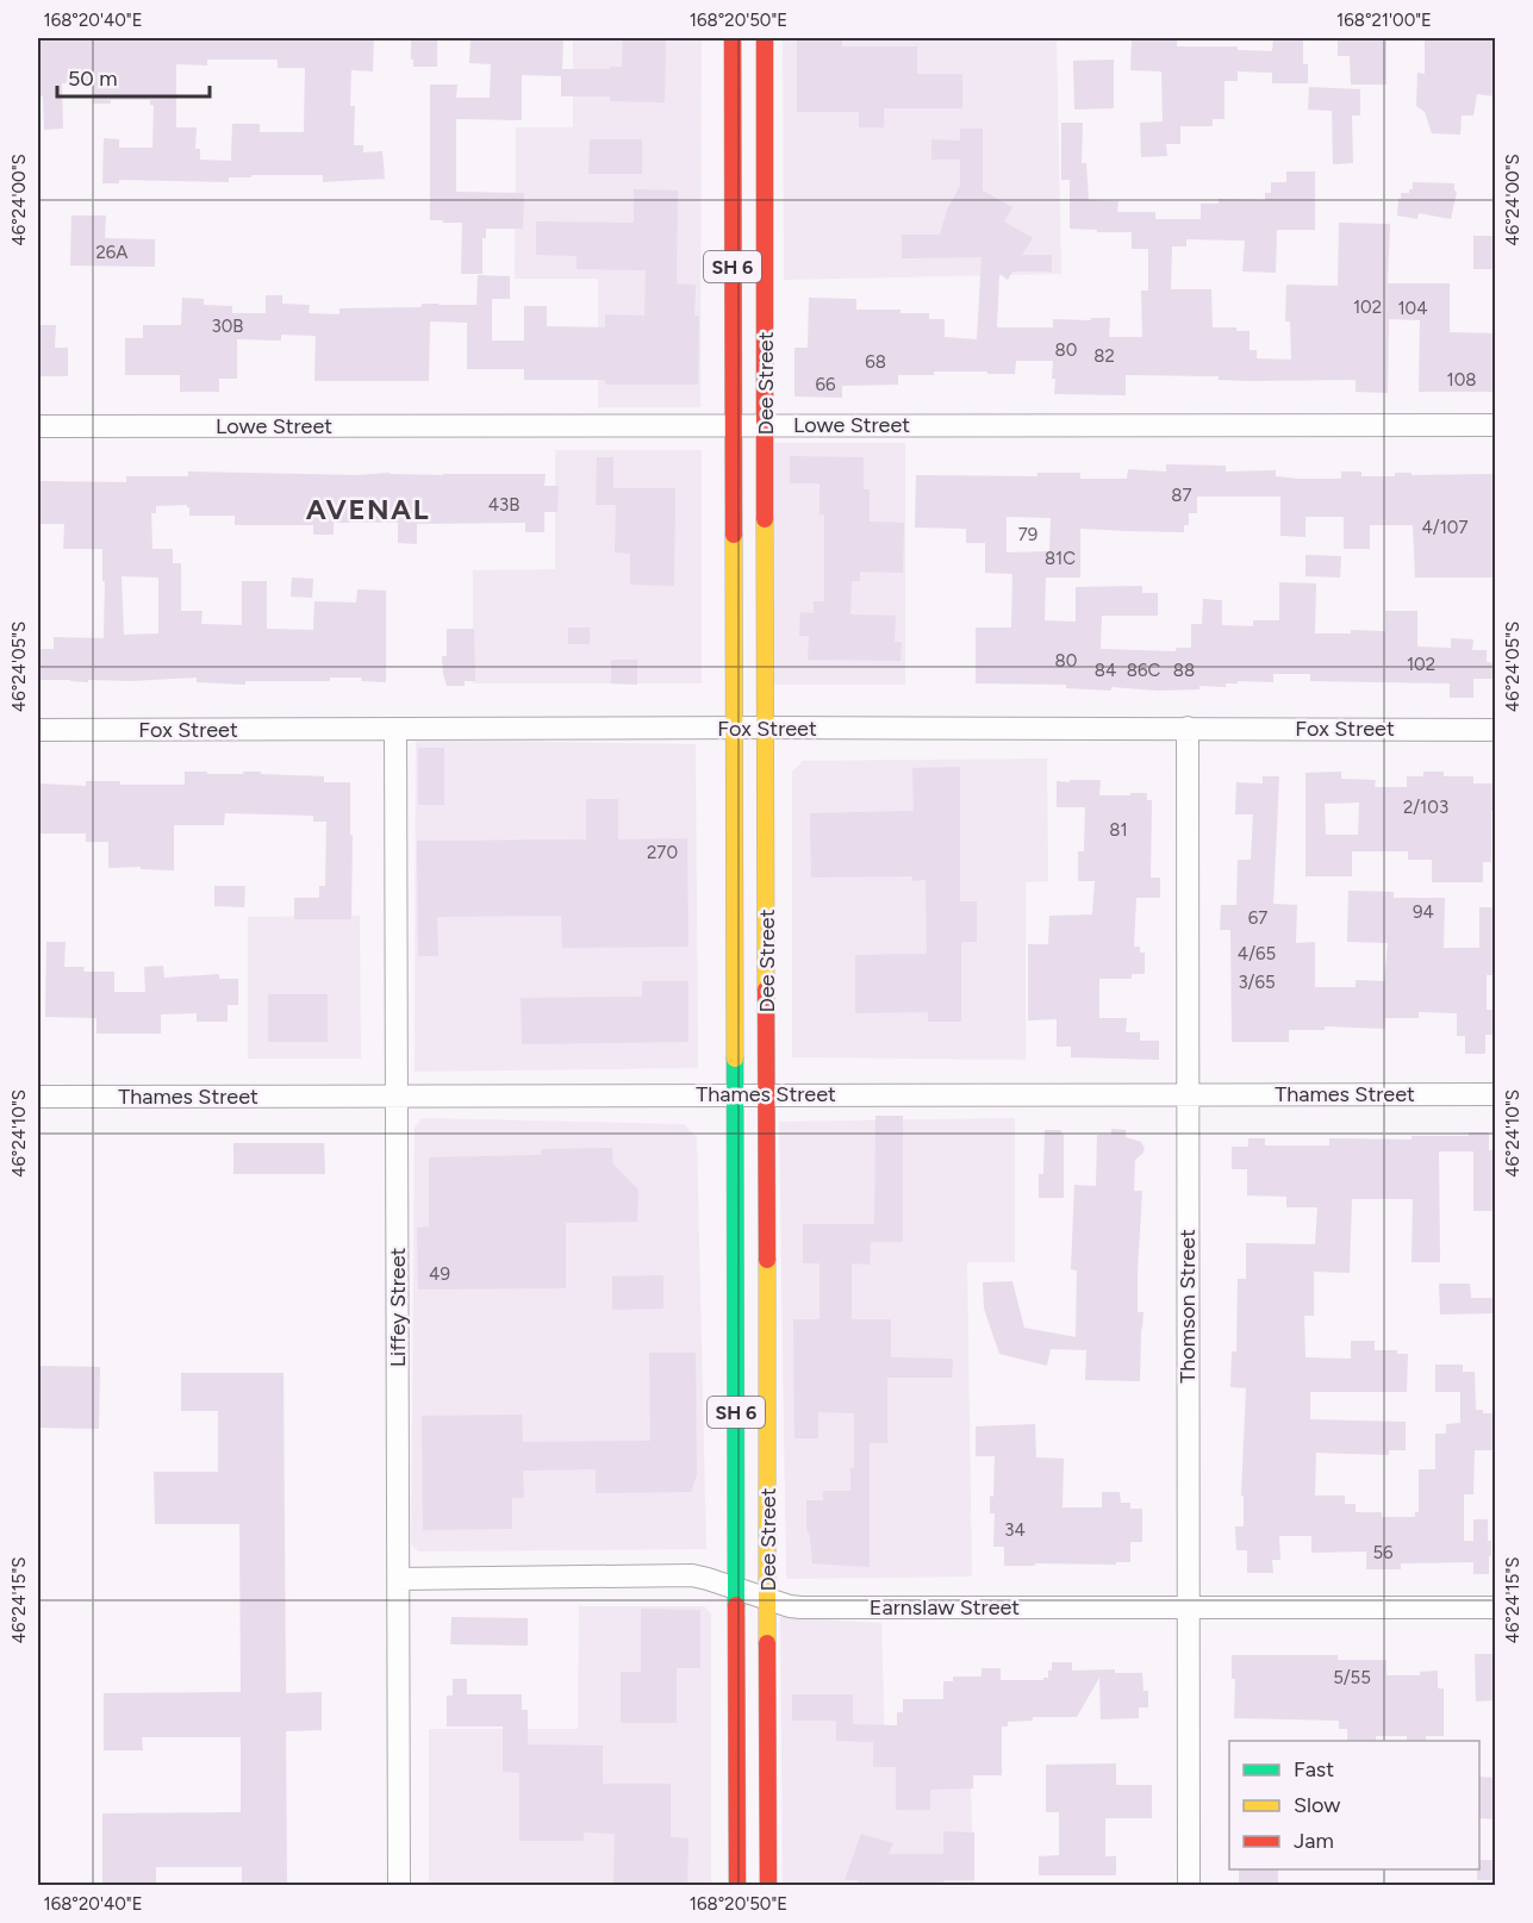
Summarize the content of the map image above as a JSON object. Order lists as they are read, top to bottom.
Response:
{
  "streets": {
    "main road": ["SH 6", "Dee Street"],
    "street": [
      "Lowe Street",
      "Fox Street",
      "Thames Street",
      "Thomson Street",
      "Liffey Street",
      "Earnslaw Street"
    ]
  },
  "crossings": [
    ["Dee Street", "Lowe Street"],
    ["Dee Street", "Fox Street"],
    ["Dee Street", "Thames Street"],
    ["Dee Street", "Earnslaw Street"],
    ["Fox Street", "Thomson Street"],
    ["Fox Street", "Liffey Street"],
    ["Thames Street", "Thomson Street"],
    ["Thames Street", "Liffey Street"],
    ["Thomson Street", "Earnslaw Street"],
    ["Liffey Street", "Earnslaw Street"]
  ],
  "districts": ["AVENAL"],
  "house_numbers": [
    "26A",
    "102",
    "104",
    "30B",
    "80",
    "82",
    "68",
    "108",
    "66",
    "87",
    "43B",
    "4/107",
    "79",
    "81C",
    "80",
    "102",
    "84",
    "86C",
    "88",
    "2/103",
    "81",
    "270",
    "94",
    "67",
    "4/65",
    "3/65",
    "49",
    "34",
    "56",
    "5/55"
  ],
  "legend": ["Fast", "Slow", "Jam"],
  "scale_bar": "50 m",
  "coordinates": [
    "168°20'40\"E",
    "168°20'50\"E",
    "168°21'00\"E",
    "46°24'00\"S",
    "46°24'05\"S",
    "46°24'10\"S",
    "46°24'15\"S"
  ]
}
